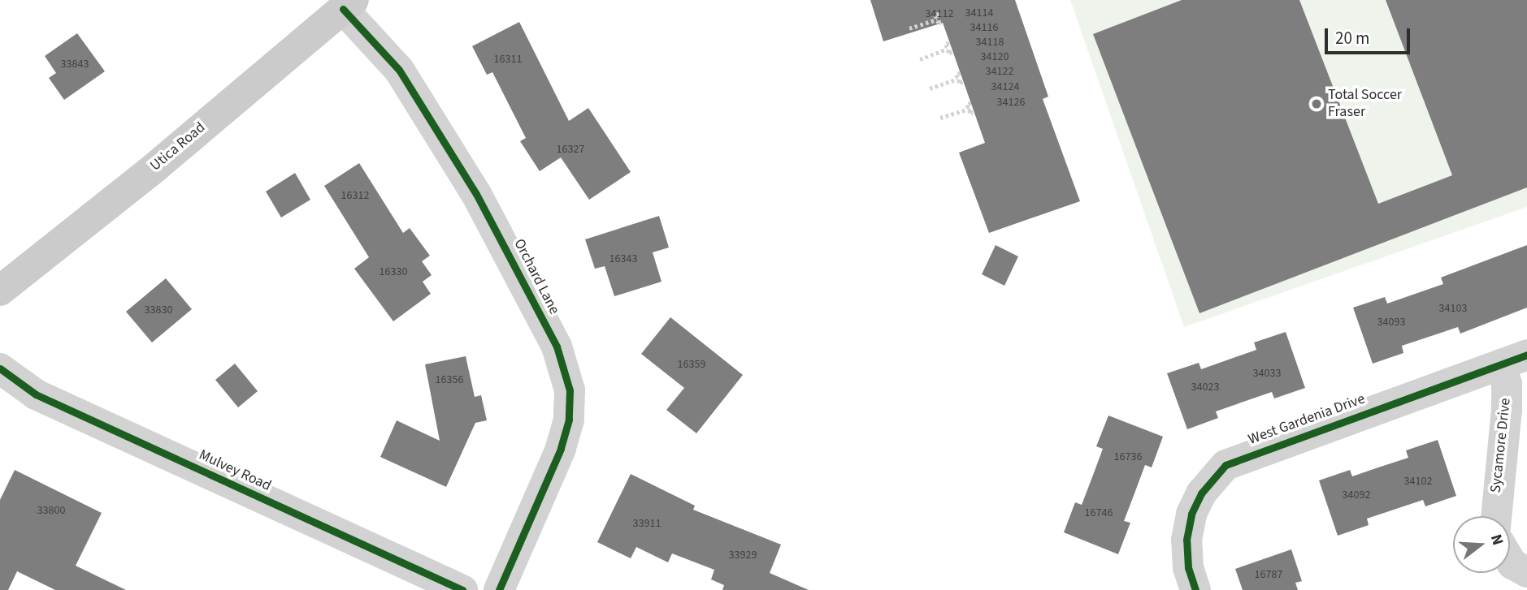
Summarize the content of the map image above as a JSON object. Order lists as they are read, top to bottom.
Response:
{
  "streets": {
    "main road": ["Utica Road"],
    "street": [
      "Orchard Lane",
      "West Gardenia Drive",
      "Sycamore Drive",
      "Mulvey Road"
    ]
  },
  "crossings": [
    ["Utica Road", "Orchard Lane"],
    ["West Gardenia Drive", "Sycamore Drive"]
  ],
  "places": ["Total Soccer Fraser"],
  "house_numbers": [
    "34114",
    "34112",
    "34116",
    "34118",
    "34120",
    "16311",
    "33843",
    "34122",
    "34124",
    "34126",
    "16327",
    "16312",
    "16343",
    "16330",
    "34103",
    "33830",
    "34093",
    "16359",
    "34033",
    "16356",
    "34023",
    "16736",
    "34102",
    "34092",
    "33800",
    "16746",
    "33911",
    "33929",
    "16787"
  ],
  "scale_bar": "20 m",
  "north": "right"
}
